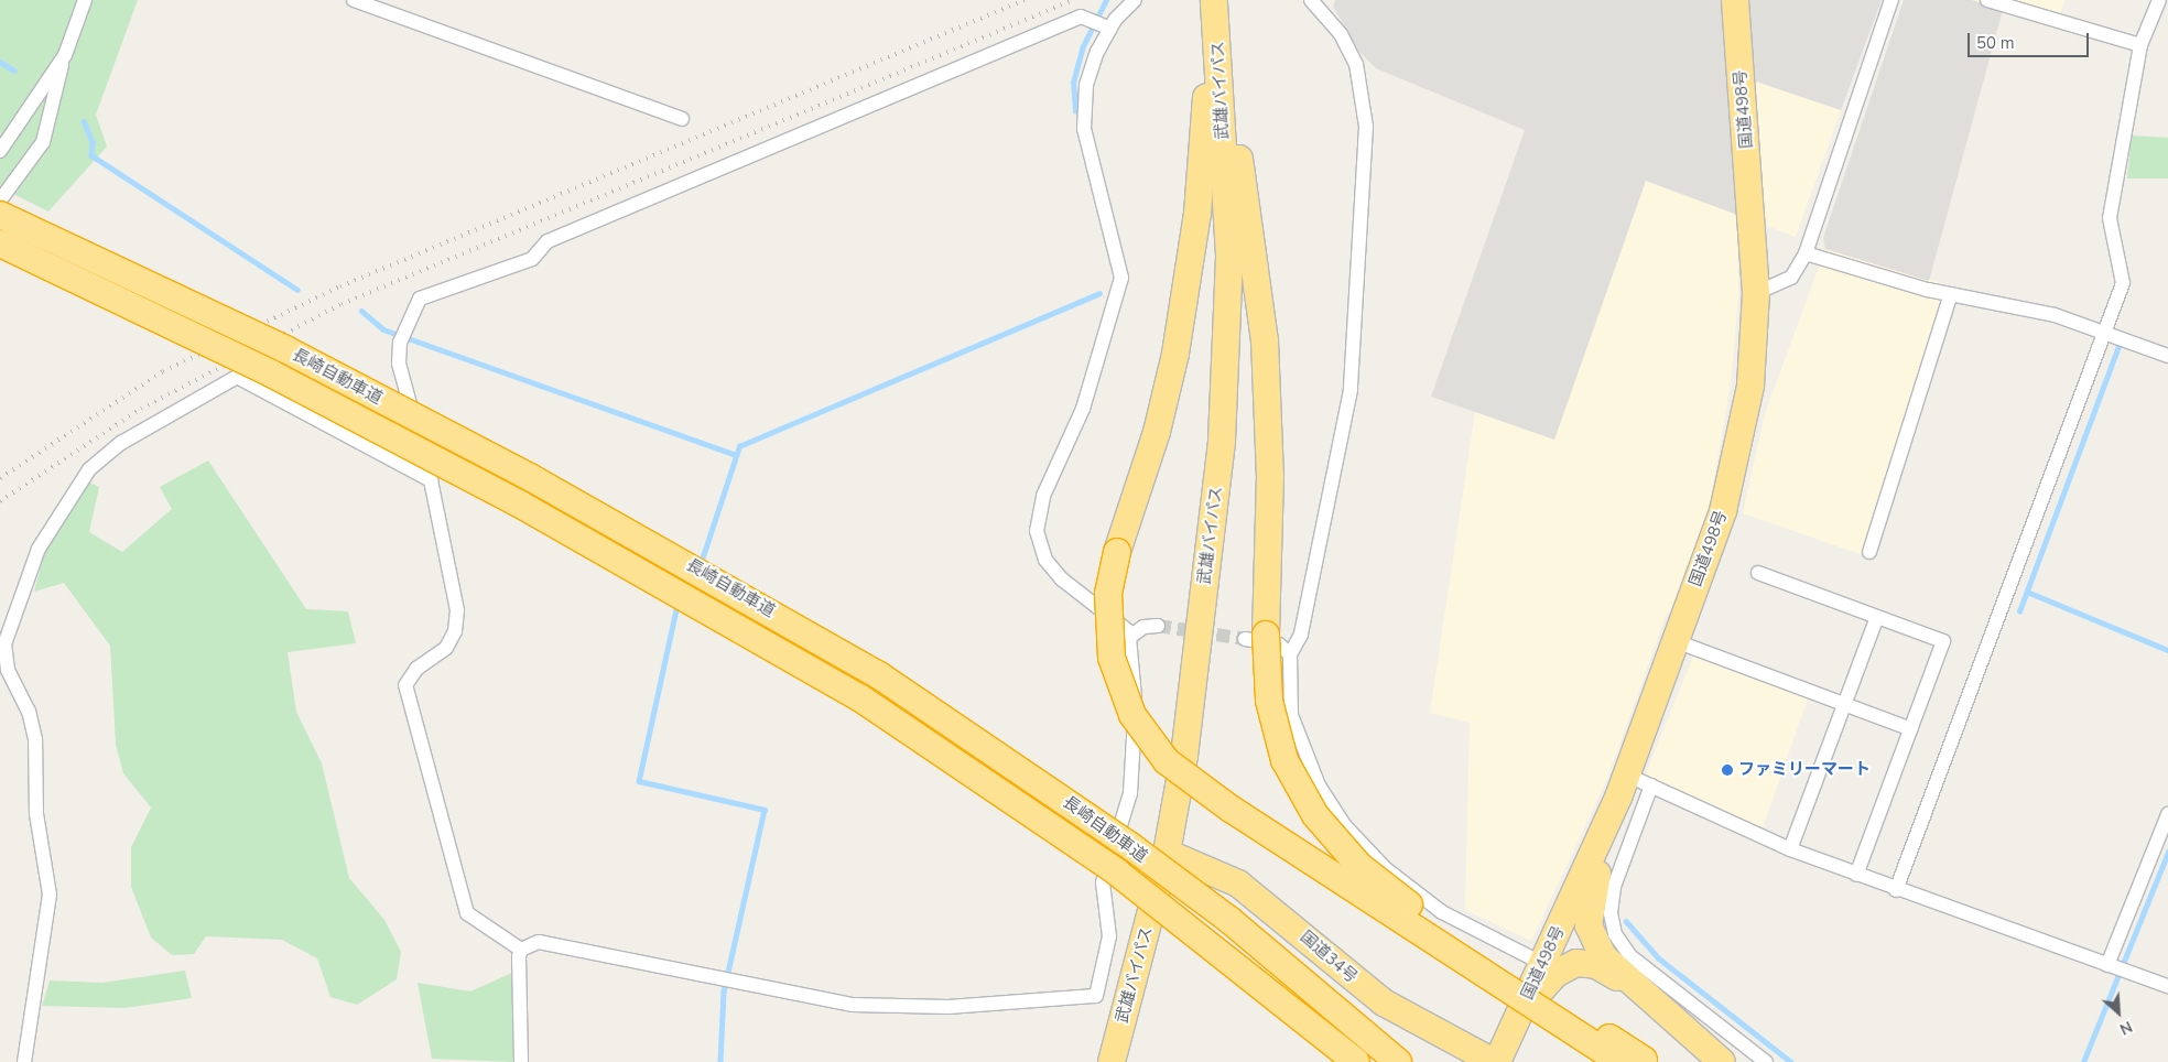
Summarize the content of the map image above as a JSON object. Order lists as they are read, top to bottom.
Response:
{
  "streets": {
    "highway": [
      "武雄バイパス",
      "国道498号",
      "長崎自動車道",
      "国道34号"
    ]
  },
  "crossings": [
    ["武雄バイパス", "国道34号"],
    ["国道498号", "国道34号"]
  ],
  "places": ["ファミリーマート"],
  "scale_bar": "50 m",
  "north": "bottom right"
}
